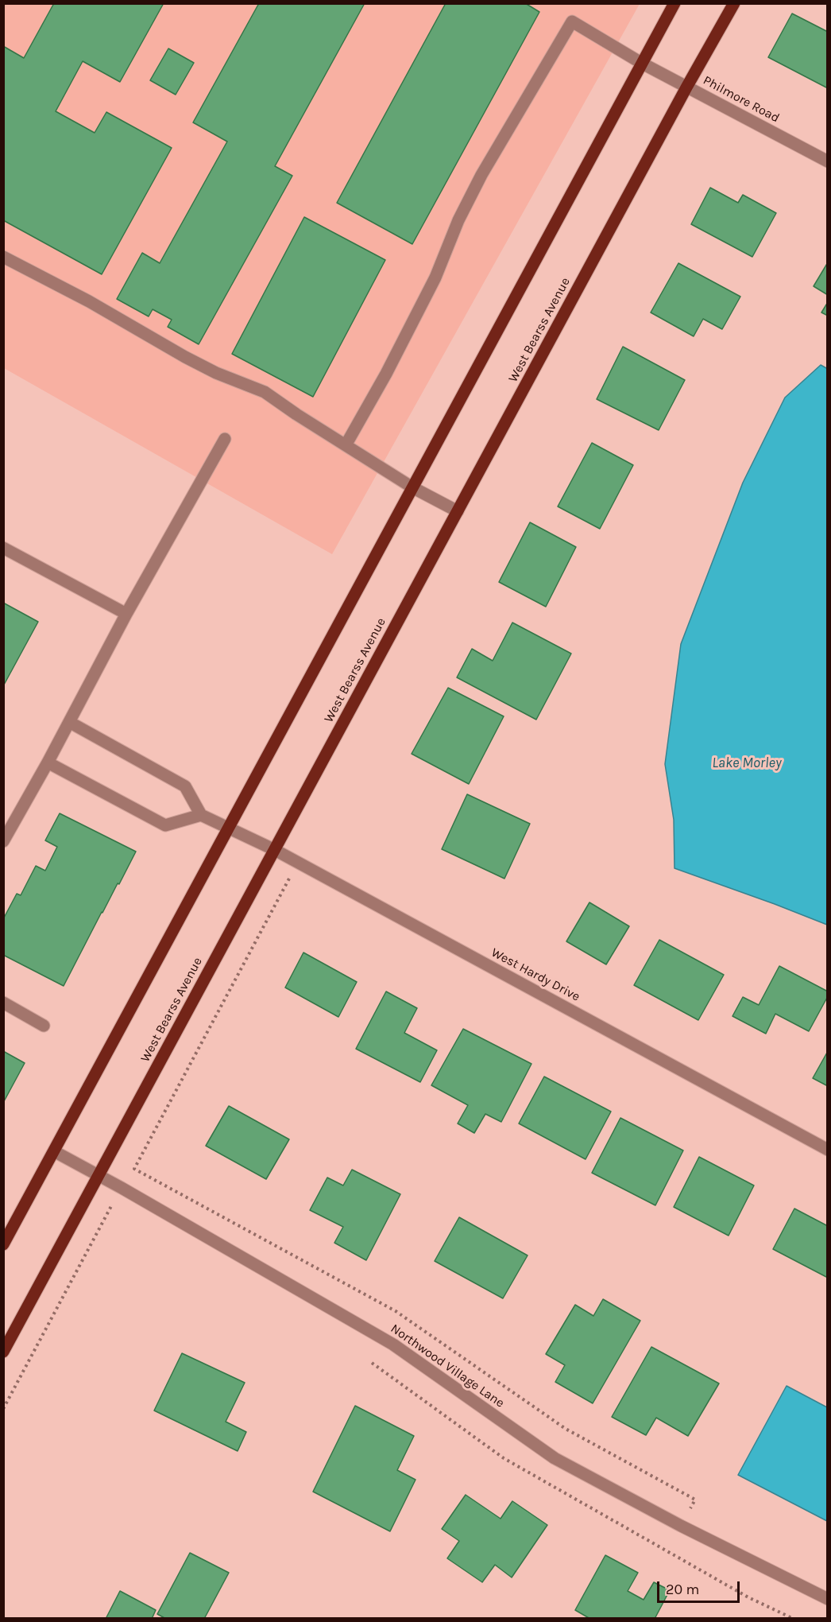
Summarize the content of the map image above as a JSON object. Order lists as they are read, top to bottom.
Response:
{
  "streets": {
    "main road": ["West Bearss Avenue"],
    "street": ["Philmore Road", "West Hardy Drive", "Northwood Village Lane"]
  },
  "crossings": [
    ["Philmore Road", "West Bearss Avenue"],
    ["West Bearss Avenue", "West Hardy Drive"],
    ["West Bearss Avenue", "Northwood Village Lane"]
  ],
  "water": ["Lake Morley"],
  "scale_bar": "20 m"
}
